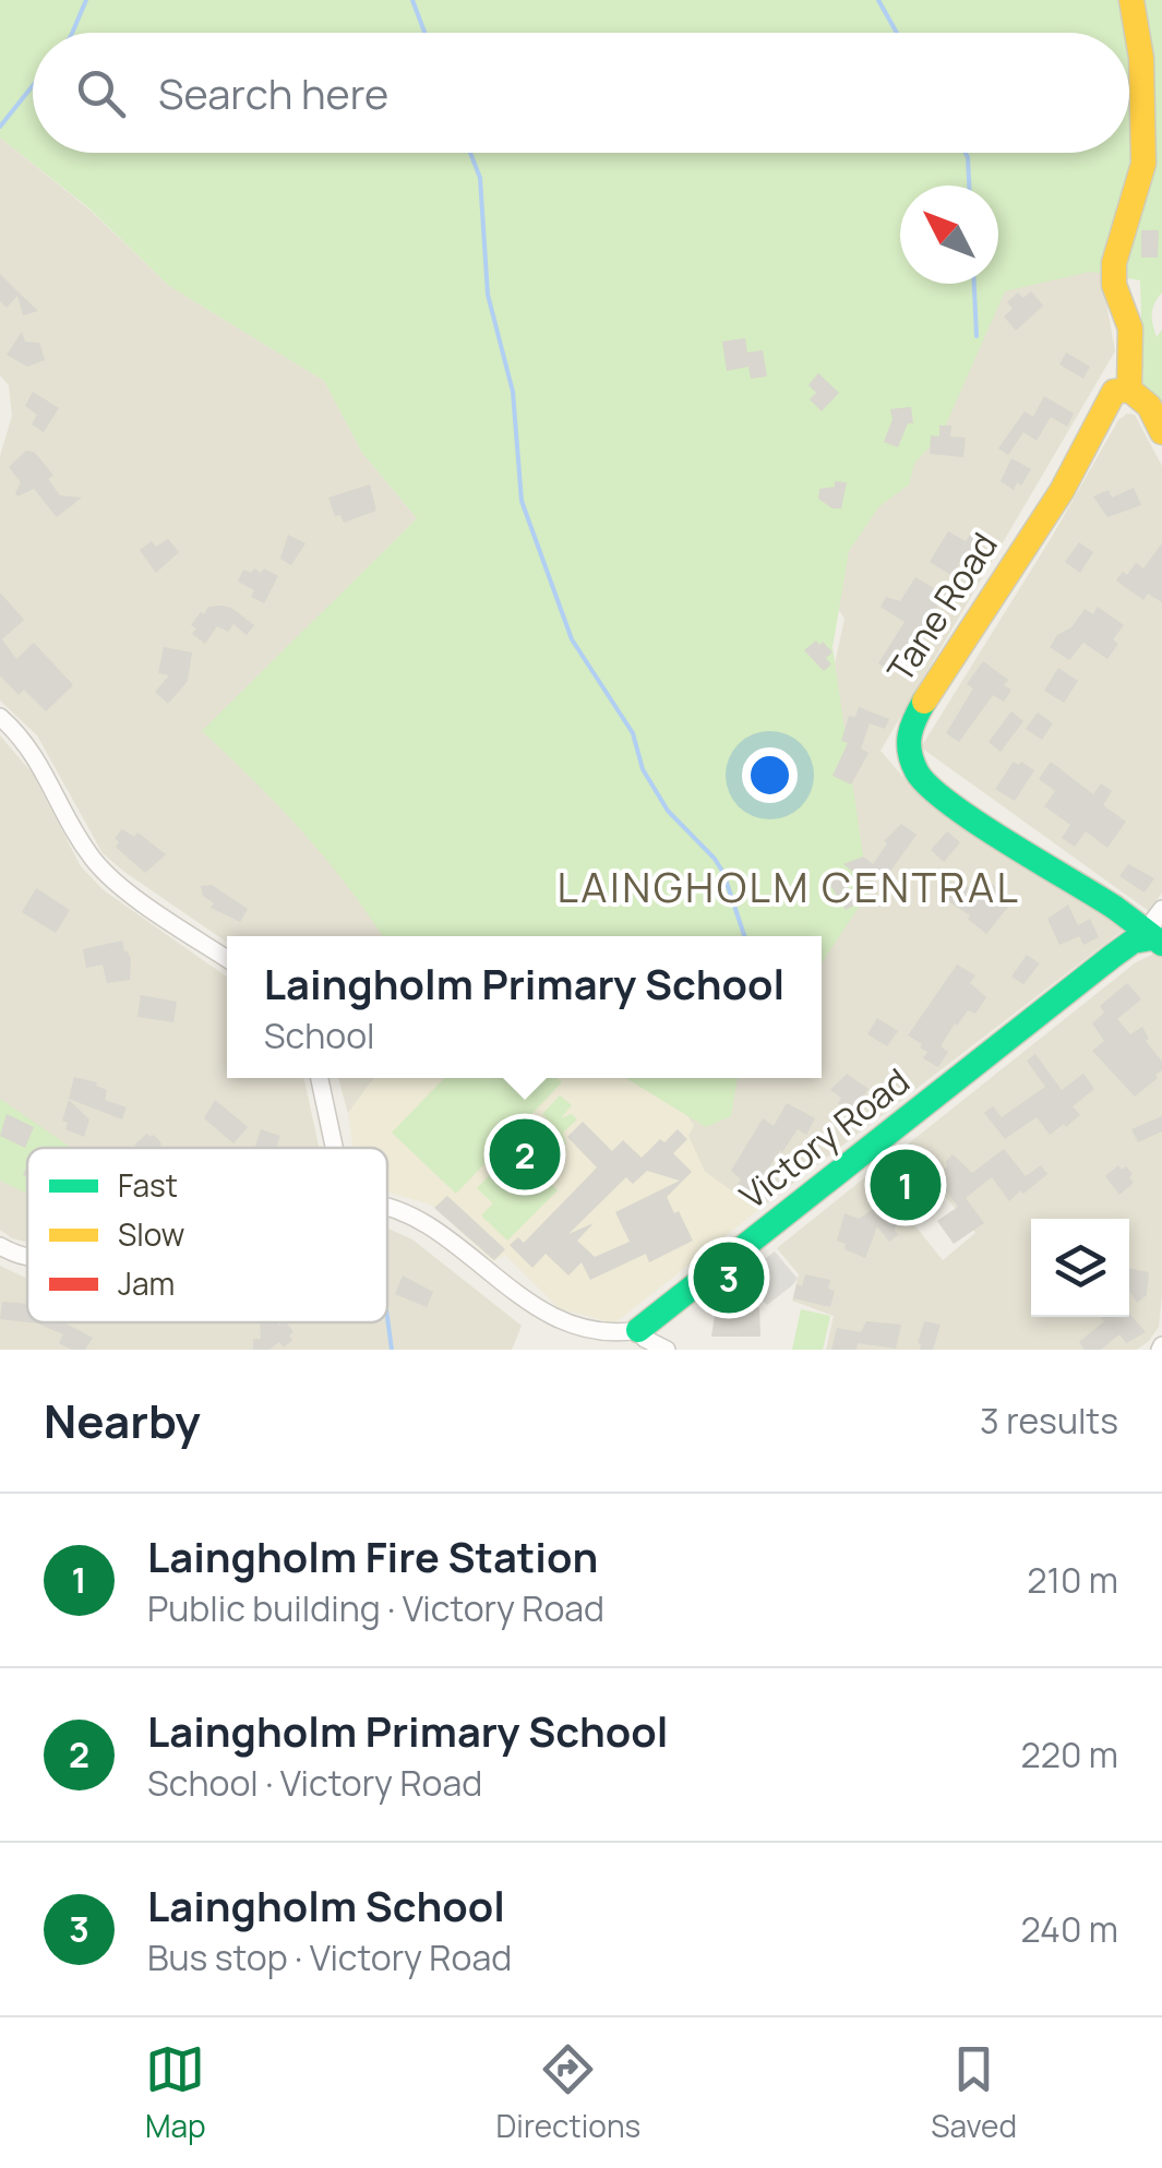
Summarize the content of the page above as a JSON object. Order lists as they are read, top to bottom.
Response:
{
  "streets": {
    "street": ["Tane Road", "Victory Road"]
  },
  "crossings": [
    ["Tane Road", "Victory Road"]
  ],
  "districts": ["LAINGHOLM CENTRAL"],
  "legend": ["Fast", "Slow", "Jam"],
  "north": "top left",
  "page": {
    "search": "Search here",
    "popup": ["Laingholm Primary School", "School"],
    "pins": ["2", "1", "3"],
    "heading": ["Nearby", "3 results"],
    "list": [
      {
        "mark": "1",
        "name": "Laingholm Fire Station",
        "note": "Public building · Victory Road",
        "value": "210 m"
      },
      {
        "mark": "2",
        "name": "Laingholm Primary School",
        "note": "School · Victory Road",
        "value": "220 m"
      },
      {
        "mark": "3",
        "name": "Laingholm School",
        "note": "Bus stop · Victory Road",
        "value": "240 m"
      }
    ],
    "nav": ["Map", "Directions", "Saved"]
  }
}
